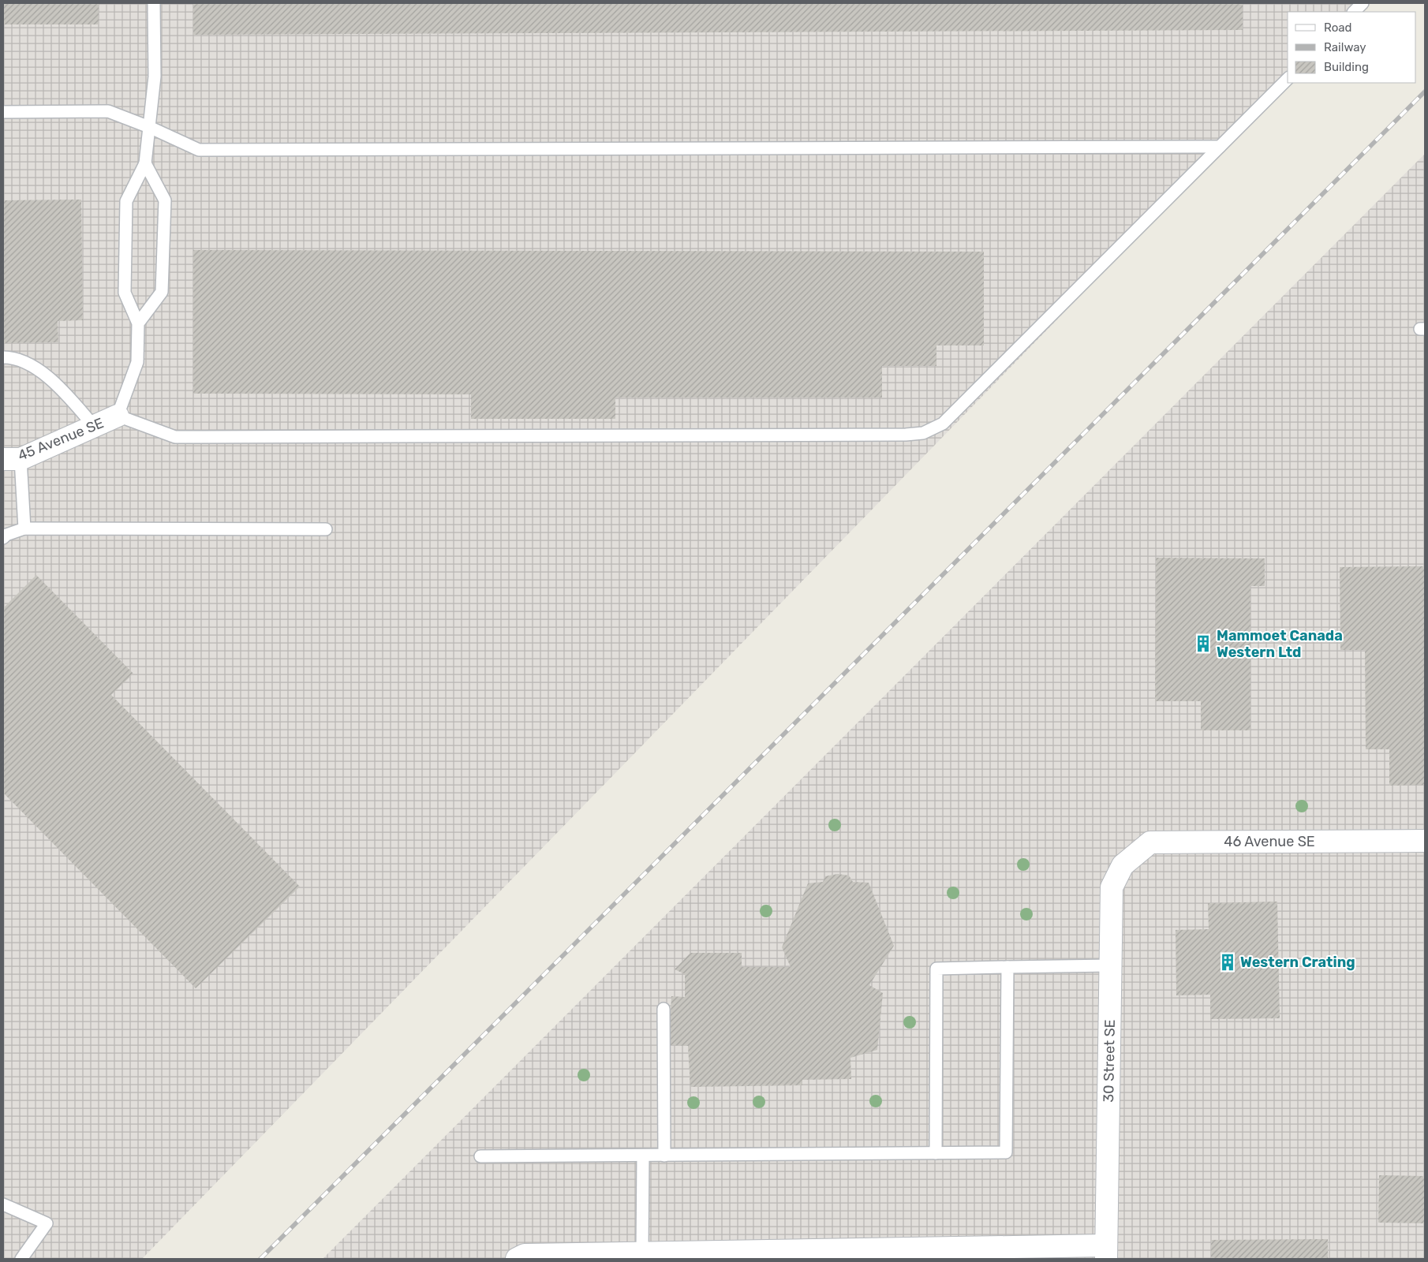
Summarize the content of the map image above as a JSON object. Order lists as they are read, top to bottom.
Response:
{
  "streets": {
    "street": ["45 Avenue SE", "46 Avenue SE", "30 Street SE"]
  },
  "crossings": [
    ["46 Avenue SE", "30 Street SE"]
  ],
  "places": {
    "building": ["Mammoet Canada Western Ltd", "Western Crating"]
  },
  "legend": ["Road", "Railway", "Building"]
}
